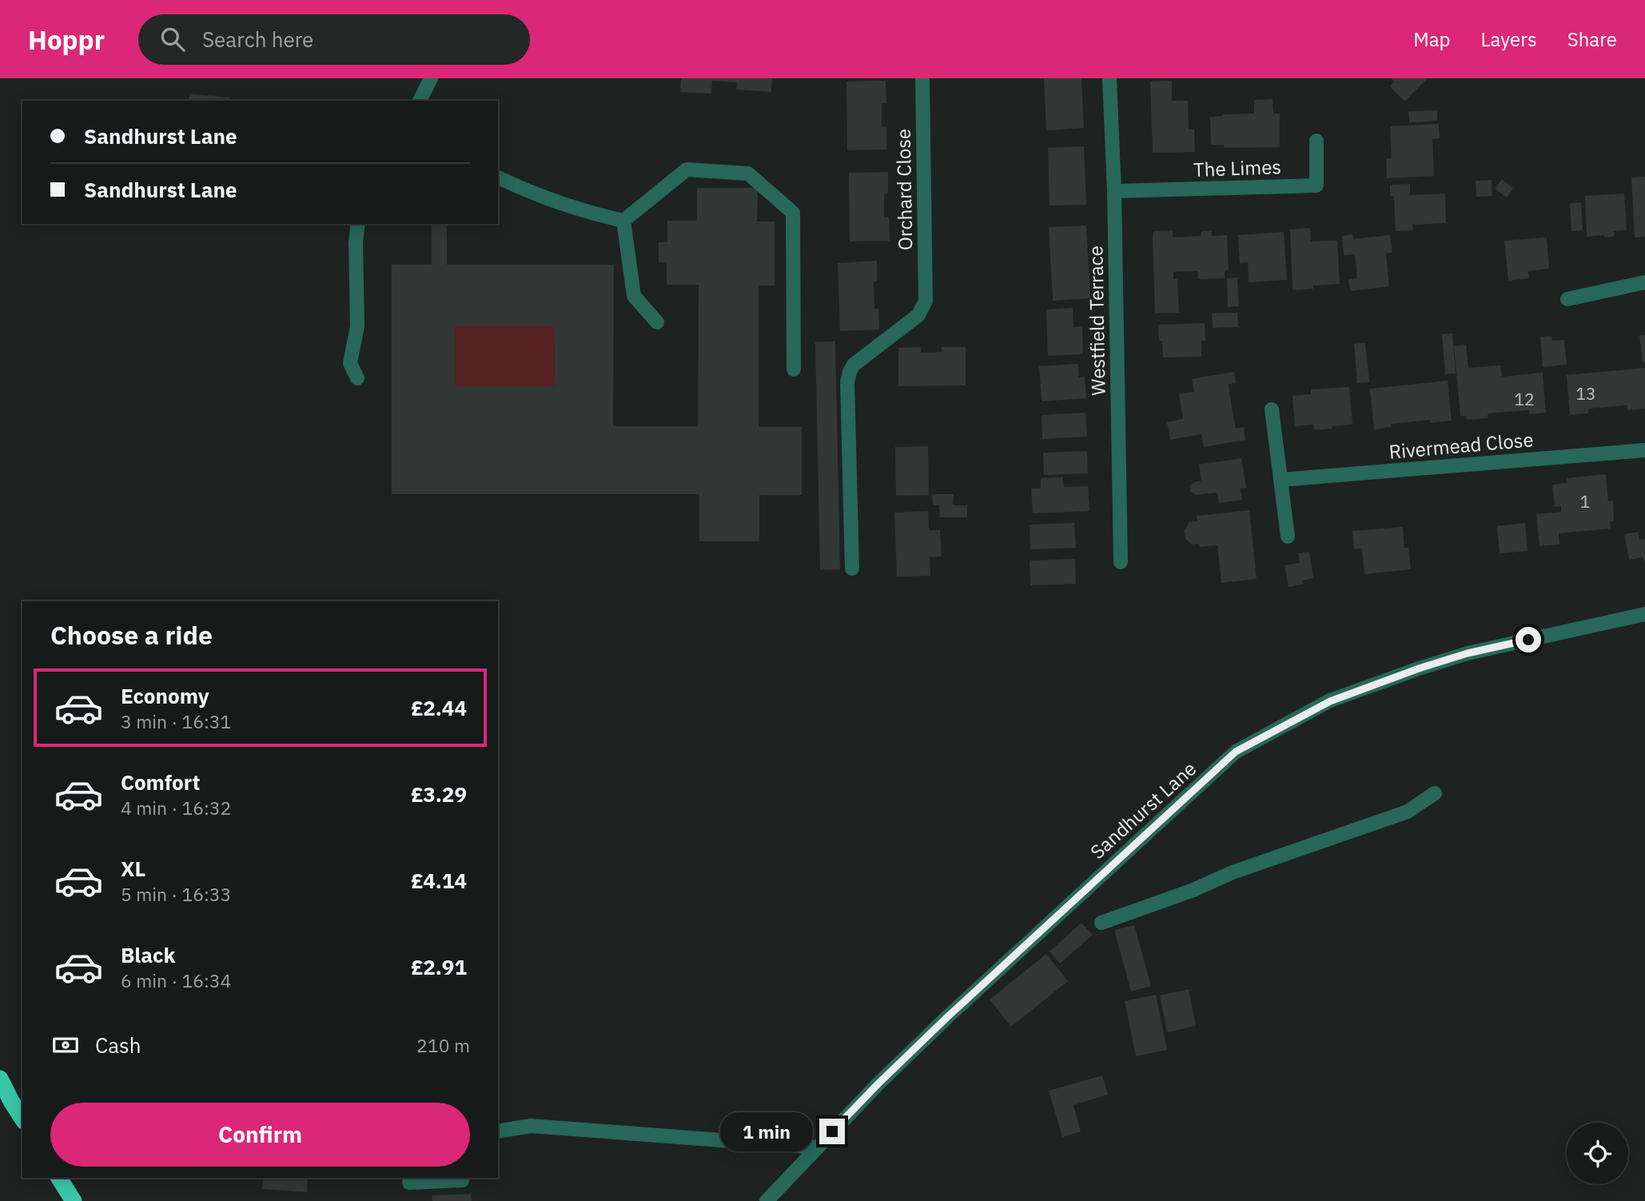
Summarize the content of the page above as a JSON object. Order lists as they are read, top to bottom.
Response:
{
  "streets": {
    "street": [
      "The Limes",
      "Orchard Close",
      "Westfield Terrace",
      "Rivermead Close",
      "Sandhurst Lane"
    ]
  },
  "crossings": [
    ["The Limes", "Westfield Terrace"]
  ],
  "house_numbers": ["13", "12", "1"],
  "page": {
    "header": "Hoppr",
    "search": "Search here",
    "nav": ["Map", "Layers", "Share"],
    "banner": ["Sandhurst Lane", "Sandhurst Lane"],
    "heading": "Choose a ride",
    "list": [
      {
        "name": "Economy",
        "note": "3 min · 16:31",
        "value": "£2.44"
      },
      {
        "name": "Comfort",
        "note": "4 min · 16:32",
        "value": "£3.29"
      },
      {
        "name": "XL",
        "note": "5 min · 16:33",
        "value": "£4.14"
      },
      {
        "name": "Black",
        "note": "6 min · 16:34",
        "value": "£2.91"
      }
    ],
    "pay": ["Cash", "210 m"],
    "buttons": "Confirm",
    "bubble": "1 min"
  }
}
